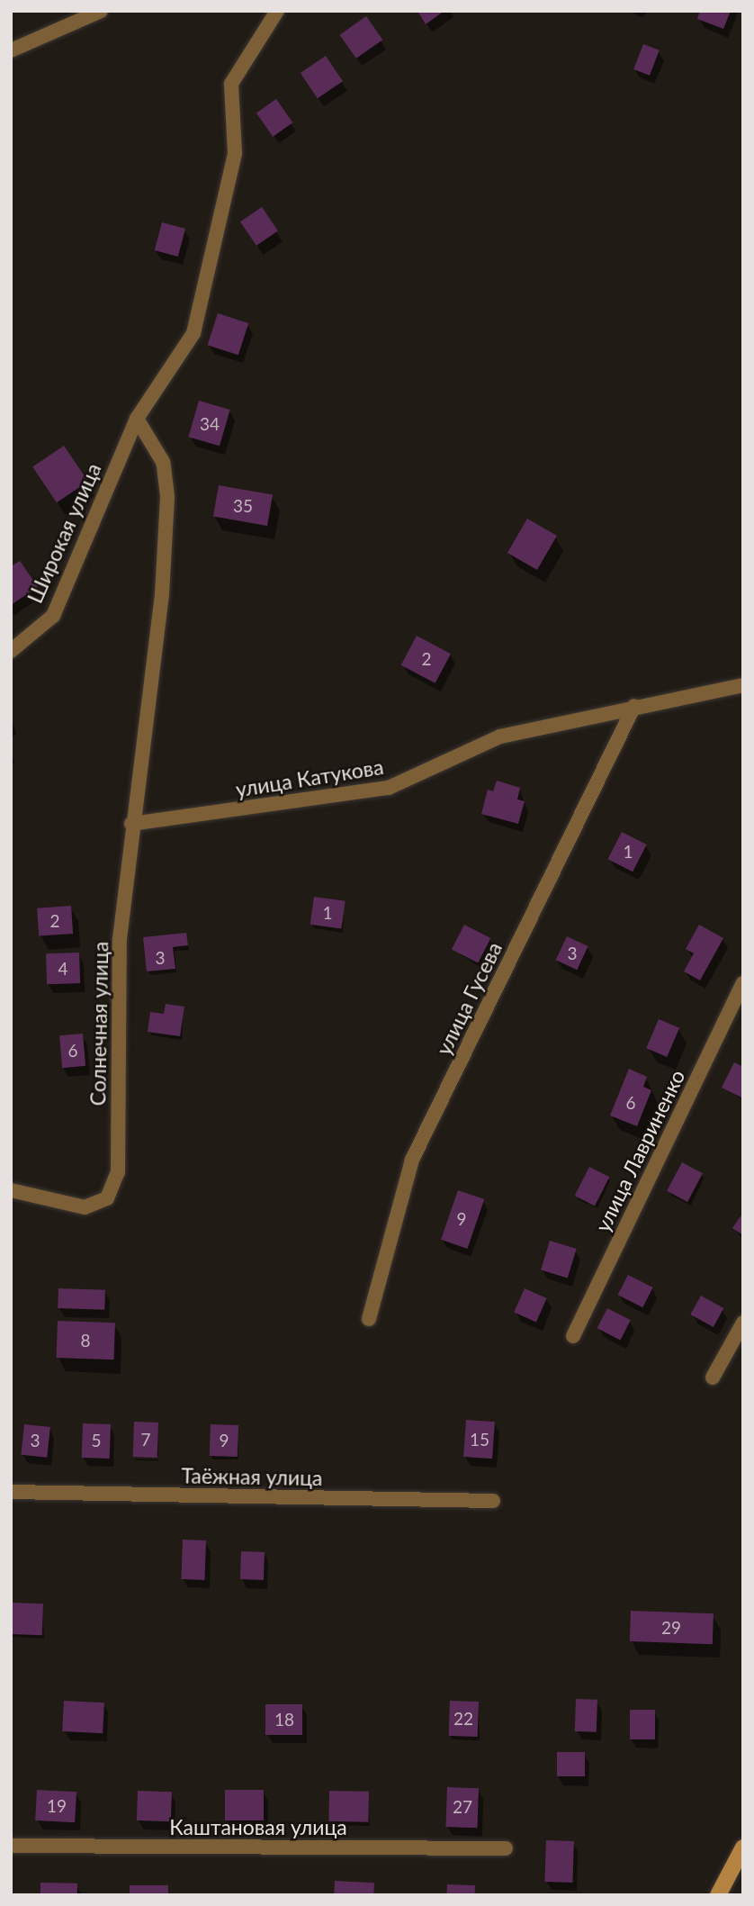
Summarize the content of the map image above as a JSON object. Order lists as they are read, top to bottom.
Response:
{
  "streets": {
    "street": [
      "Широкая улица",
      "улица Катукова",
      "улица Гусева",
      "Солнечная улица",
      "улица Лавриненко",
      "Таёжная улица",
      "Каштановая улица"
    ]
  },
  "crossings": [
    ["Широкая улица", "Солнечная улица"],
    ["улица Катукова", "улица Гусева"],
    ["улица Катукова", "Солнечная улица"]
  ],
  "house_numbers": [
    "34",
    "35",
    "2",
    "1",
    "1",
    "2",
    "3",
    "3",
    "4",
    "6",
    "6",
    "9",
    "8",
    "7",
    "15",
    "3",
    "5",
    "9",
    "29",
    "22",
    "18",
    "19",
    "27"
  ]
}
